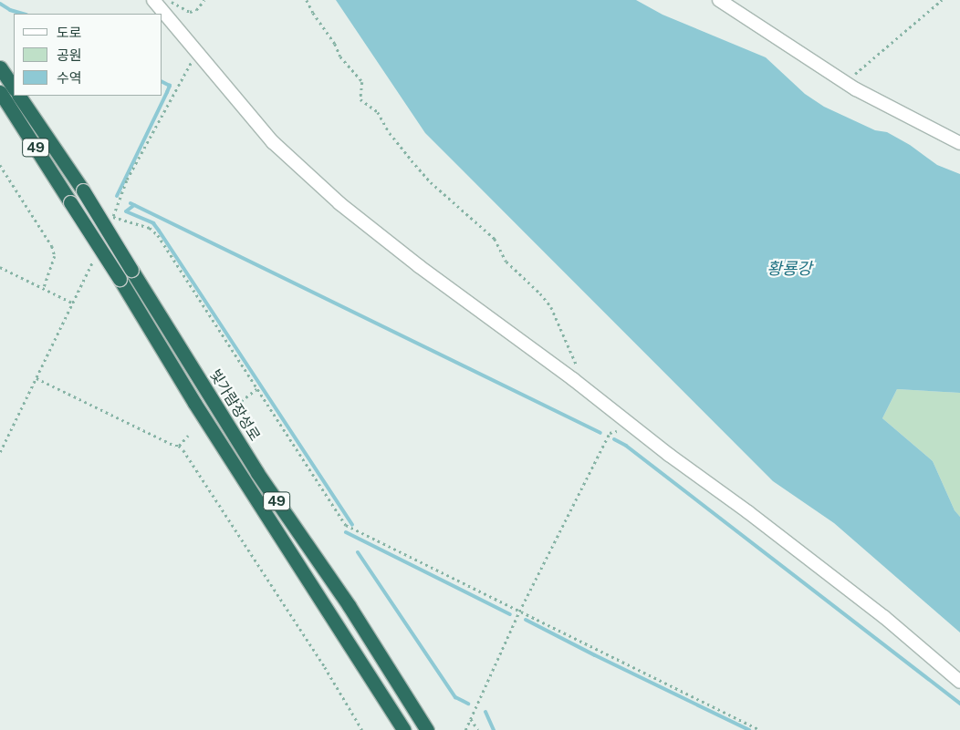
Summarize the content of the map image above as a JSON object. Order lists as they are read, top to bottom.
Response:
{
  "streets": {
    "highway": ["49", "빛가람장성로"]
  },
  "water": ["황룡강"],
  "legend": ["도로", "공원", "수역"]
}
